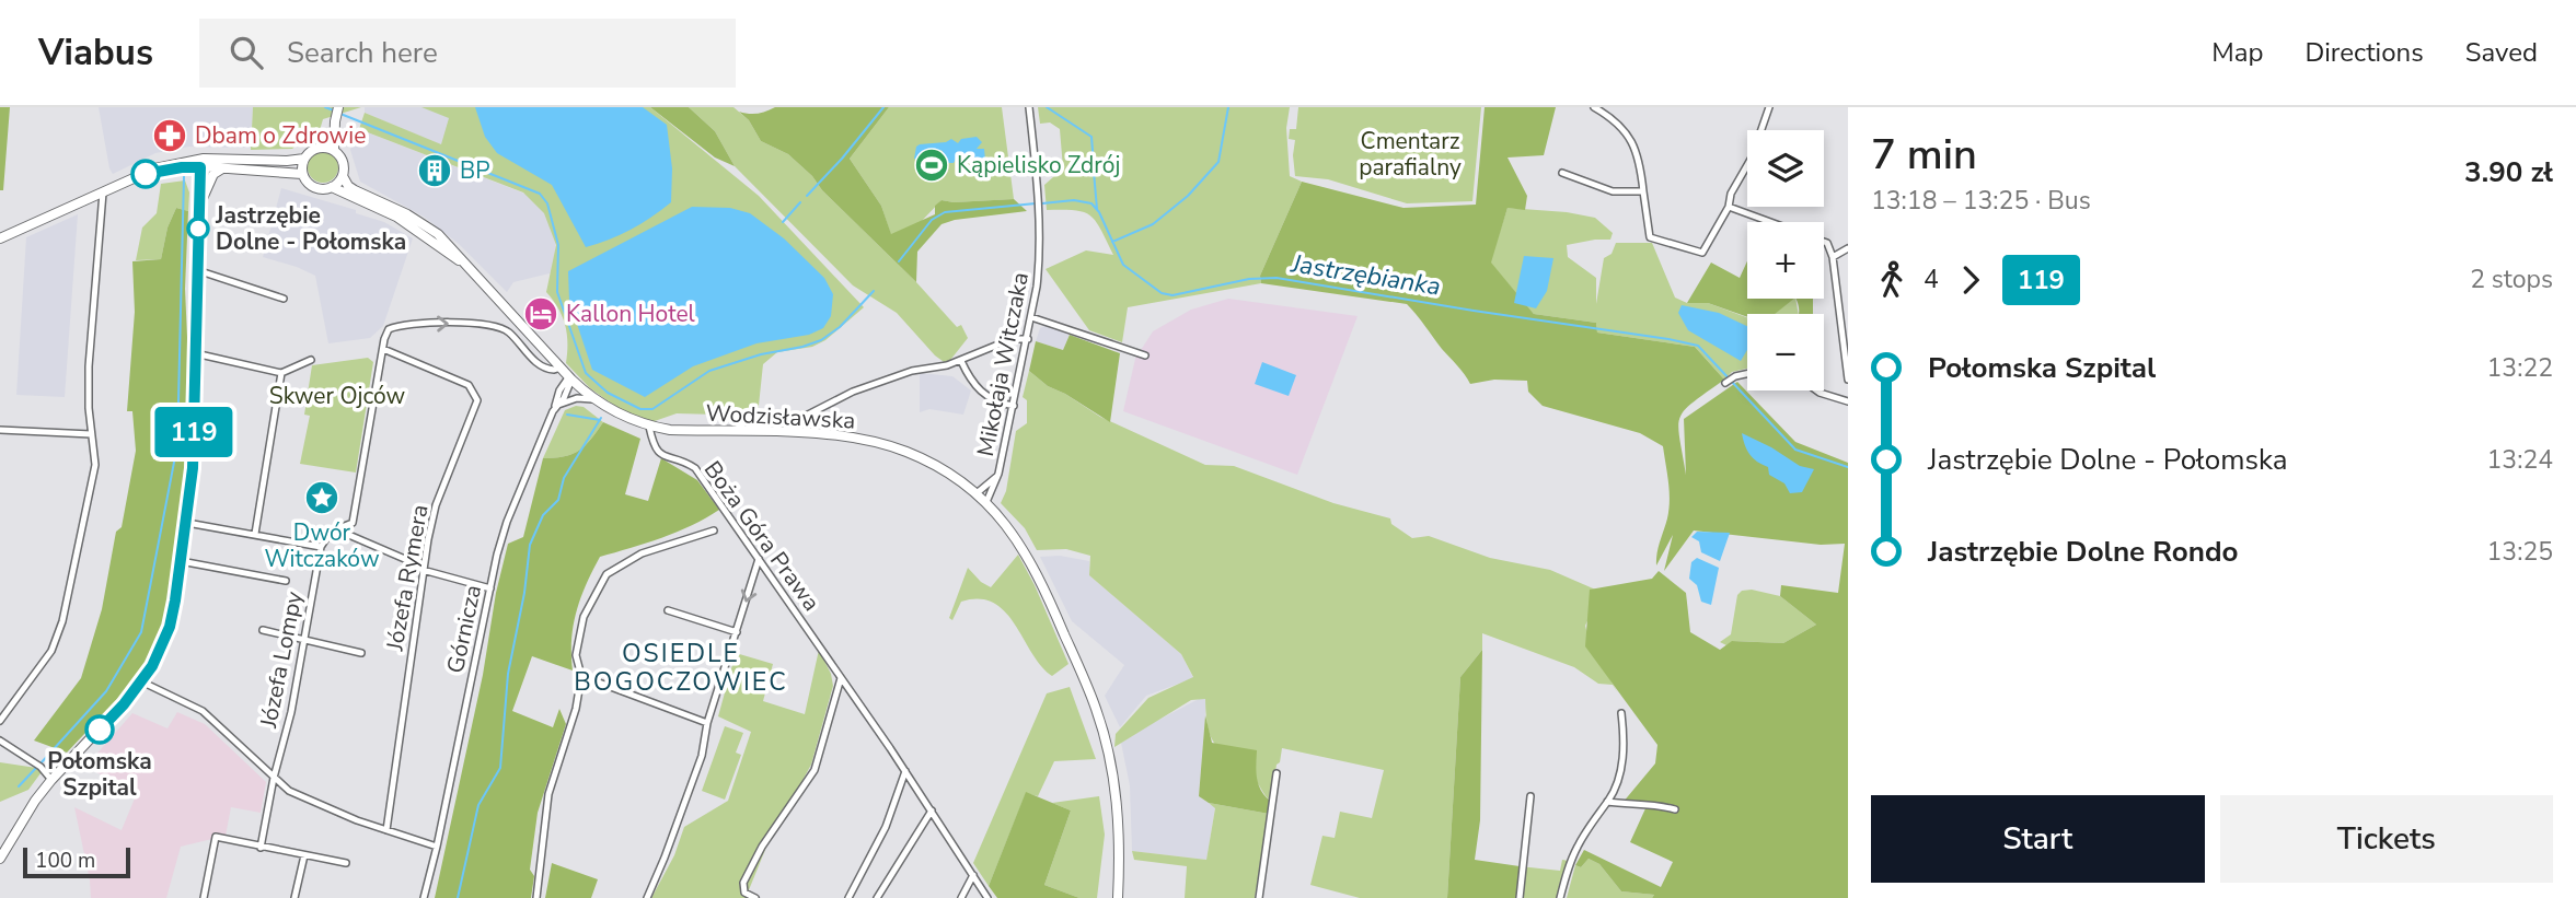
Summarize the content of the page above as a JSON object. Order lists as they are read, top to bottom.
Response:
{
  "streets": {
    "main road": ["Wodzisławska"],
    "street": [
      "Mikołaja Witczaka",
      "Boża Góra Prawa",
      "Józefa Rymera",
      "Górnicza",
      "Józefa Lompy"
    ]
  },
  "crossings": [
    ["Mikołaja Witczaka", "Wodzisławska"],
    ["Wodzisławska", "Boża Góra Prawa"],
    ["Wodzisławska", "Górnicza"]
  ],
  "districts": ["OSIEDLE BOGOCZOWIEC"],
  "water": ["Jastrzębianka"],
  "parks": ["Cmentarz parafialny", "Skwer Ojców"],
  "places": {
    "pharmacy": ["Dbam o Zdrowie"],
    "sports": ["Kąpielisko Zdrój"],
    "building": ["BP"],
    "other": ["Jastrzębie Dolne - Połomska", "Połomska Szpital"],
    "hotel": ["Kallon Hotel"],
    "place": ["Dwór Witczaków"]
  },
  "lines": ["bus line 119"],
  "scale_bar": "100 m",
  "page": {
    "header": "Viabus",
    "search": "Search here",
    "nav": ["Map", "Directions", "Saved"],
    "on_map": "119",
    "heading": ["7 min", "13:18 – 13:25 · Bus", "3.90 zł"],
    "map_buttons": ["+", "−"],
    "legs": ["4", "119", "2 stops"],
    "list": [
      {
        "name": "Połomska Szpital",
        "value": "13:22"
      },
      {
        "name": "Jastrzębie Dolne - Połomska",
        "value": "13:24"
      },
      {
        "name": "Jastrzębie Dolne Rondo",
        "value": "13:25"
      }
    ],
    "buttons": ["Start", "Tickets"],
    "scale": "100 m"
  }
}
